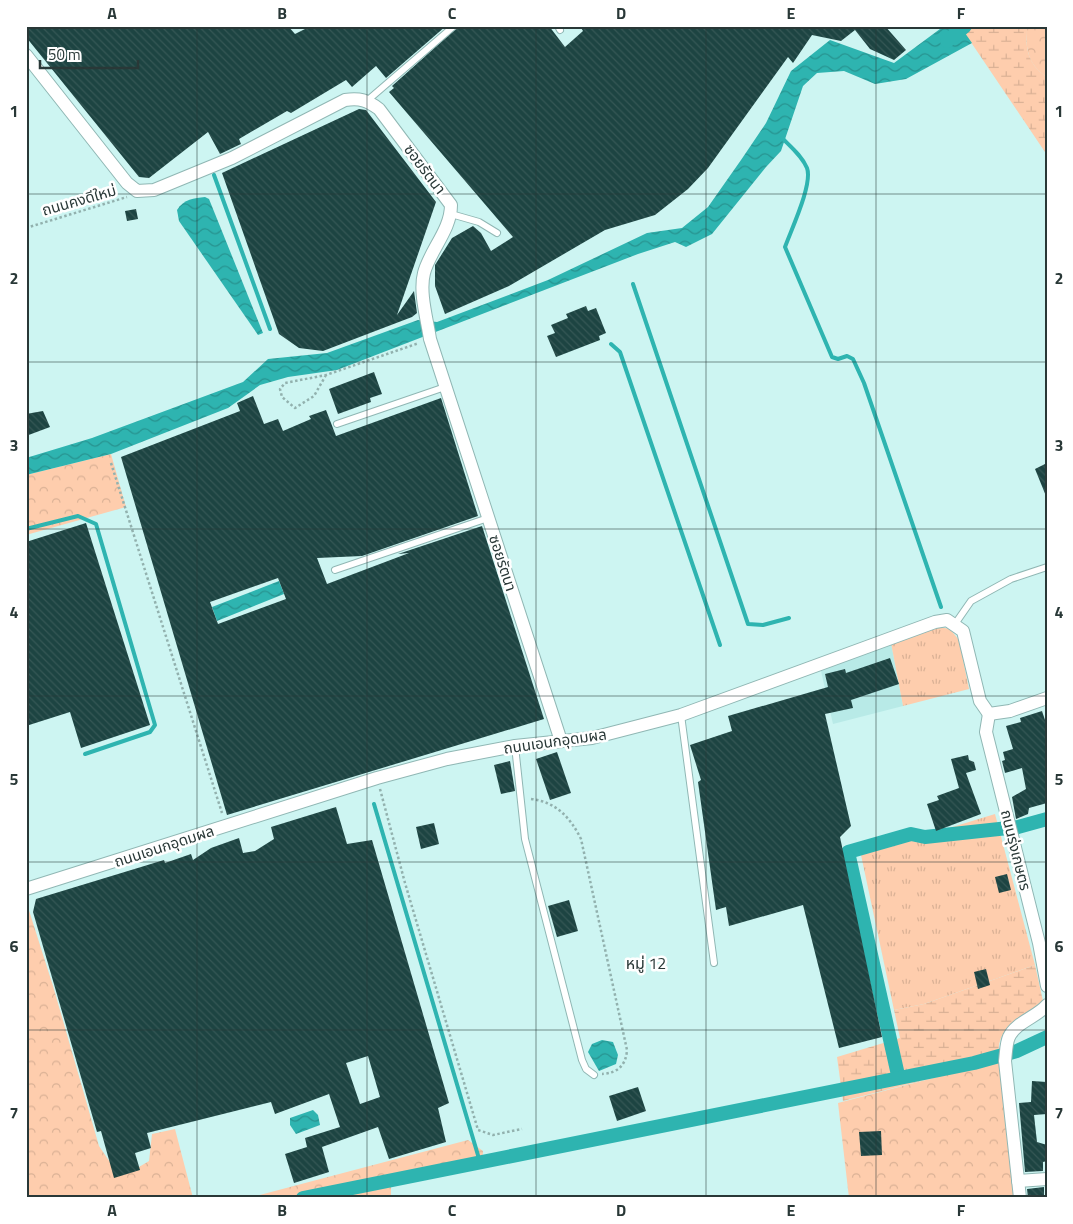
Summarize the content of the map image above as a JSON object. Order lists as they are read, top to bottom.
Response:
{
  "streets": {
    "street": ["ซอยรัตนา", "ถนนเอนกอุดมผล", "ถนนรุ่งเกษตร"],
    "path": ["ถนนคงดีใหม่"]
  },
  "crossings": [
    ["ซอยรัตนา", "ถนนเอนกอุดมผล"]
  ],
  "districts": ["หมู่ 12"],
  "scale_bar": "50 m",
  "grid": {
    "columns": [
      "A",
      "B",
      "C",
      "D",
      "E",
      "F"
    ],
    "rows": [
      "1",
      "2",
      "3",
      "4",
      "5",
      "6",
      "7"
    ]
  }
}
